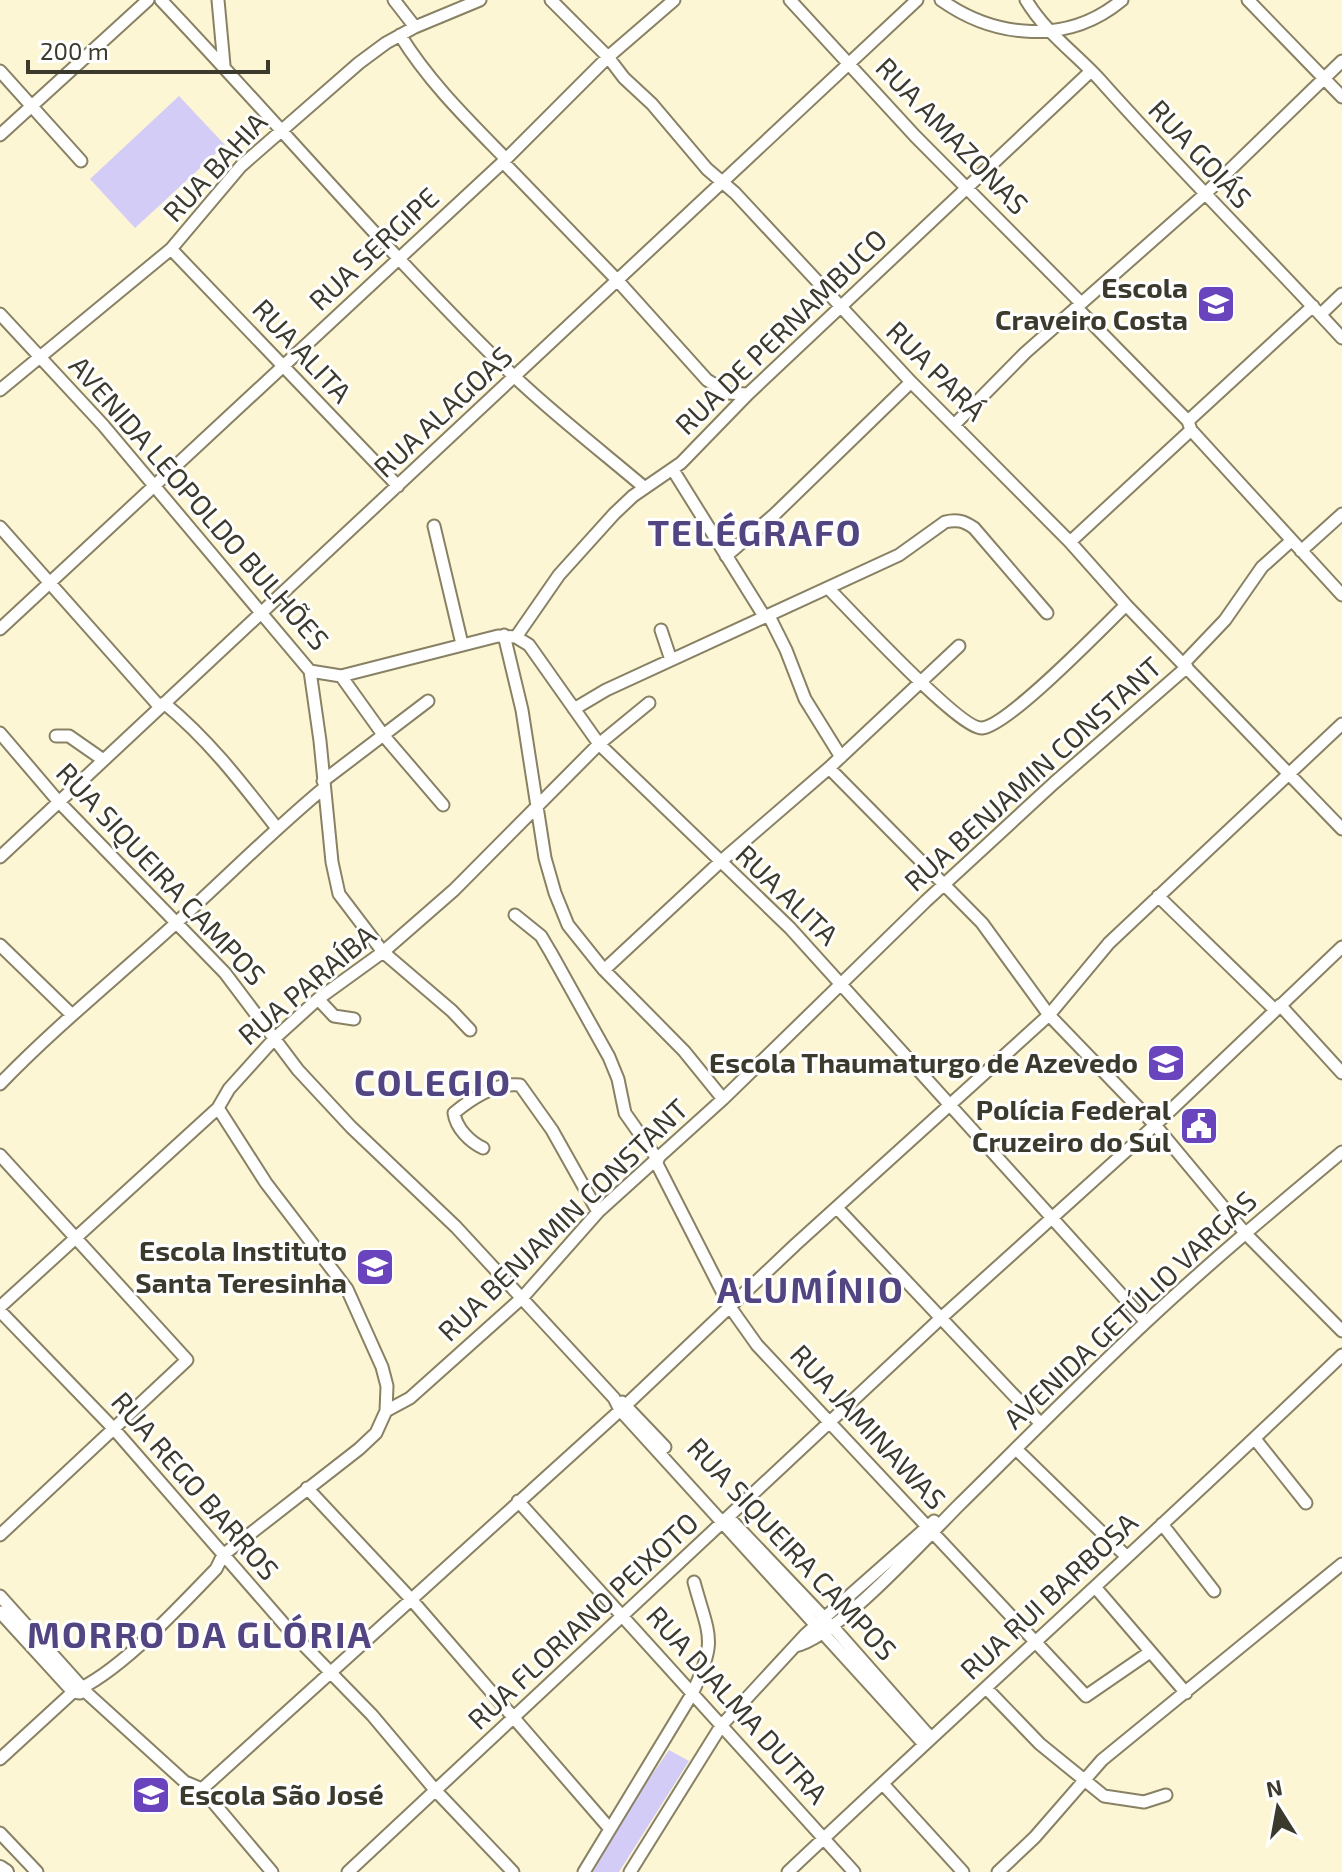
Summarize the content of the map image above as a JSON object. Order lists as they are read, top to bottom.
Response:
{
  "streets": {
    "street": [
      "RUA AMAZONAS",
      "RUA GOIÁS",
      "RUA BAHIA",
      "RUA SERGIPE",
      "RUA DE PERNAMBUCO",
      "RUA ALITA",
      "RUA PARÁ",
      "RUA ALAGOAS",
      "AVENIDA LEOPOLDO BULHÕES",
      "RUA BENJAMIN CONSTANT",
      "RUA SIQUEIRA CAMPOS",
      "RUA PARAÍBA",
      "AVENIDA GETÚLIO VARGAS",
      "RUA JAMINAWAS",
      "RUA REGO BARROS",
      "RUA RUI BARBOSA",
      "RUA FLORIANO PEIXOTO",
      "RUA DJALMA DUTRA"
    ]
  },
  "crossings": [
    ["RUA AMAZONAS", "RUA DE PERNAMBUCO"],
    ["RUA AMAZONAS", "RUA ALAGOAS"],
    ["RUA AMAZONAS", "RUA BENJAMIN CONSTANT"],
    ["RUA GOIÁS", "RUA DE PERNAMBUCO"],
    ["RUA BAHIA", "RUA ALITA"],
    ["RUA BAHIA", "AVENIDA LEOPOLDO BULHÕES"],
    ["RUA SERGIPE", "RUA ALITA"],
    ["RUA SERGIPE", "RUA PARÁ"],
    ["RUA SERGIPE", "AVENIDA LEOPOLDO BULHÕES"],
    ["RUA DE PERNAMBUCO", "RUA ALITA"],
    ["RUA DE PERNAMBUCO", "RUA PARÁ"],
    ["RUA ALITA", "RUA ALAGOAS"],
    ["RUA ALITA", "RUA BENJAMIN CONSTANT"],
    ["RUA ALITA", "RUA PARAÍBA"],
    ["RUA ALITA", "AVENIDA GETÚLIO VARGAS"],
    ["RUA ALITA", "RUA FLORIANO PEIXOTO"],
    ["RUA PARÁ", "RUA ALAGOAS"],
    ["RUA PARÁ", "RUA BENJAMIN CONSTANT"],
    ["RUA ALAGOAS", "AVENIDA LEOPOLDO BULHÕES"],
    ["RUA ALAGOAS", "RUA SIQUEIRA CAMPOS"],
    ["RUA BENJAMIN CONSTANT", "RUA SIQUEIRA CAMPOS"],
    ["RUA BENJAMIN CONSTANT", "RUA JAMINAWAS"],
    ["RUA BENJAMIN CONSTANT", "RUA REGO BARROS"],
    ["RUA SIQUEIRA CAMPOS", "RUA PARAÍBA"],
    ["RUA SIQUEIRA CAMPOS", "AVENIDA GETÚLIO VARGAS"],
    ["RUA SIQUEIRA CAMPOS", "RUA RUI BARBOSA"],
    ["RUA SIQUEIRA CAMPOS", "RUA FLORIANO PEIXOTO"],
    ["RUA PARAÍBA", "RUA REGO BARROS"],
    ["AVENIDA GETÚLIO VARGAS", "RUA JAMINAWAS"],
    ["AVENIDA GETÚLIO VARGAS", "RUA DJALMA DUTRA"],
    ["RUA JAMINAWAS", "RUA RUI BARBOSA"],
    ["RUA JAMINAWAS", "RUA FLORIANO PEIXOTO"],
    ["RUA REGO BARROS", "RUA FLORIANO PEIXOTO"],
    ["RUA RUI BARBOSA", "RUA DJALMA DUTRA"],
    ["RUA FLORIANO PEIXOTO", "RUA DJALMA DUTRA"]
  ],
  "districts": [
    "TELÉGRAFO",
    "COLEGIO",
    "ALUMÍNIO",
    "MORRO DA GLÓRIA"
  ],
  "places": {
    "school or university": [
      "Escola Craveiro Costa",
      "Escola Thaumaturgo de Azevedo",
      "Escola Instituto Santa Teresinha",
      "Escola São José"
    ],
    "public building": ["Polícia Federal Cruzeiro do Sul"]
  },
  "scale_bar": "200 m",
  "north": "top"
}
